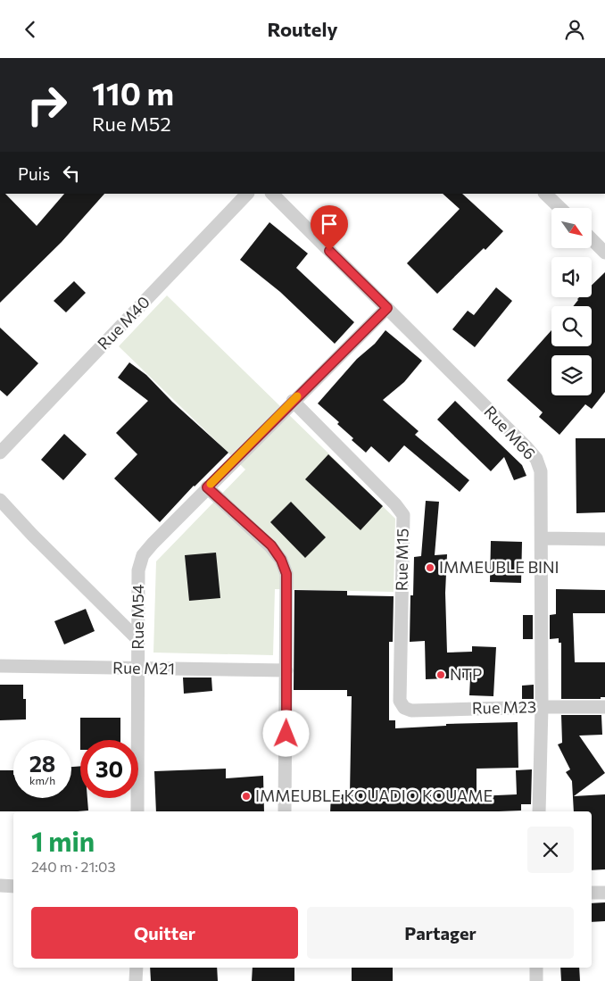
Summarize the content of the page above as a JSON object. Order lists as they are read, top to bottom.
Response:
{
  "streets": {
    "street": [
      "Rue M40",
      "Rue M66",
      "Rue M15",
      "Rue M54",
      "Rue M21",
      "Rue M23"
    ]
  },
  "crossings": [
    ["Rue M66", "Rue M23"],
    ["Rue M15", "Rue M23"],
    ["Rue M54", "Rue M21"]
  ],
  "places": ["IMMEUBLE BINI", "NTP", "IMMEUBLE KOUADIO KOUAME"],
  "north": "bottom right",
  "page": {
    "header": "Routely",
    "turn": ["110 m", "Rue M52"],
    "then": "Puis",
    "speed": "28 km/h",
    "limit": "30",
    "heading": ["1 min", "240 m · 21:03"],
    "buttons": ["Quitter", "Partager"]
  }
}
